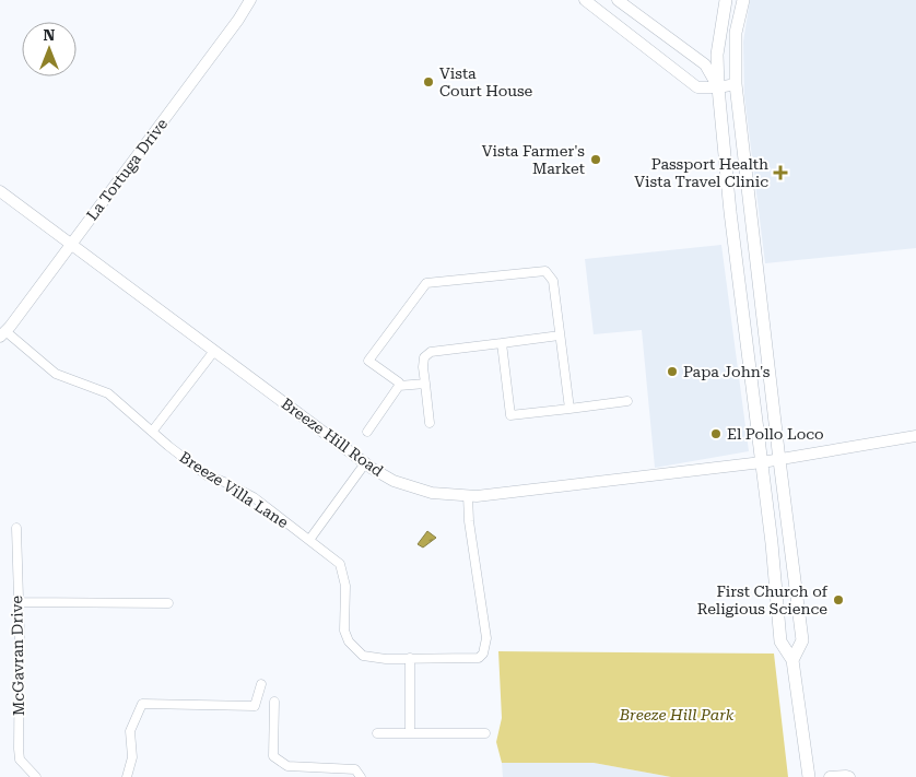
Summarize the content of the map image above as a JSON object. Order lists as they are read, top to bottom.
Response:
{
  "streets": {
    "street": [
      "La Tortuga Drive",
      "Breeze Hill Road",
      "Breeze Villa Lane",
      "McGavran Drive"
    ]
  },
  "crossings": [
    ["La Tortuga Drive", "Breeze Hill Road"],
    ["La Tortuga Drive", "Breeze Villa Lane"],
    ["Breeze Hill Road", "Breeze Villa Lane"]
  ],
  "parks": ["Breeze Hill Park"],
  "places": {
    "other": [
      "Vista Court House",
      "Vista Farmer's Market",
      "Papa John's",
      "El Pollo Loco",
      "First Church of Religious Science"
    ],
    "health": ["Passport Health Vista Travel Clinic"]
  },
  "north": "top"
}
